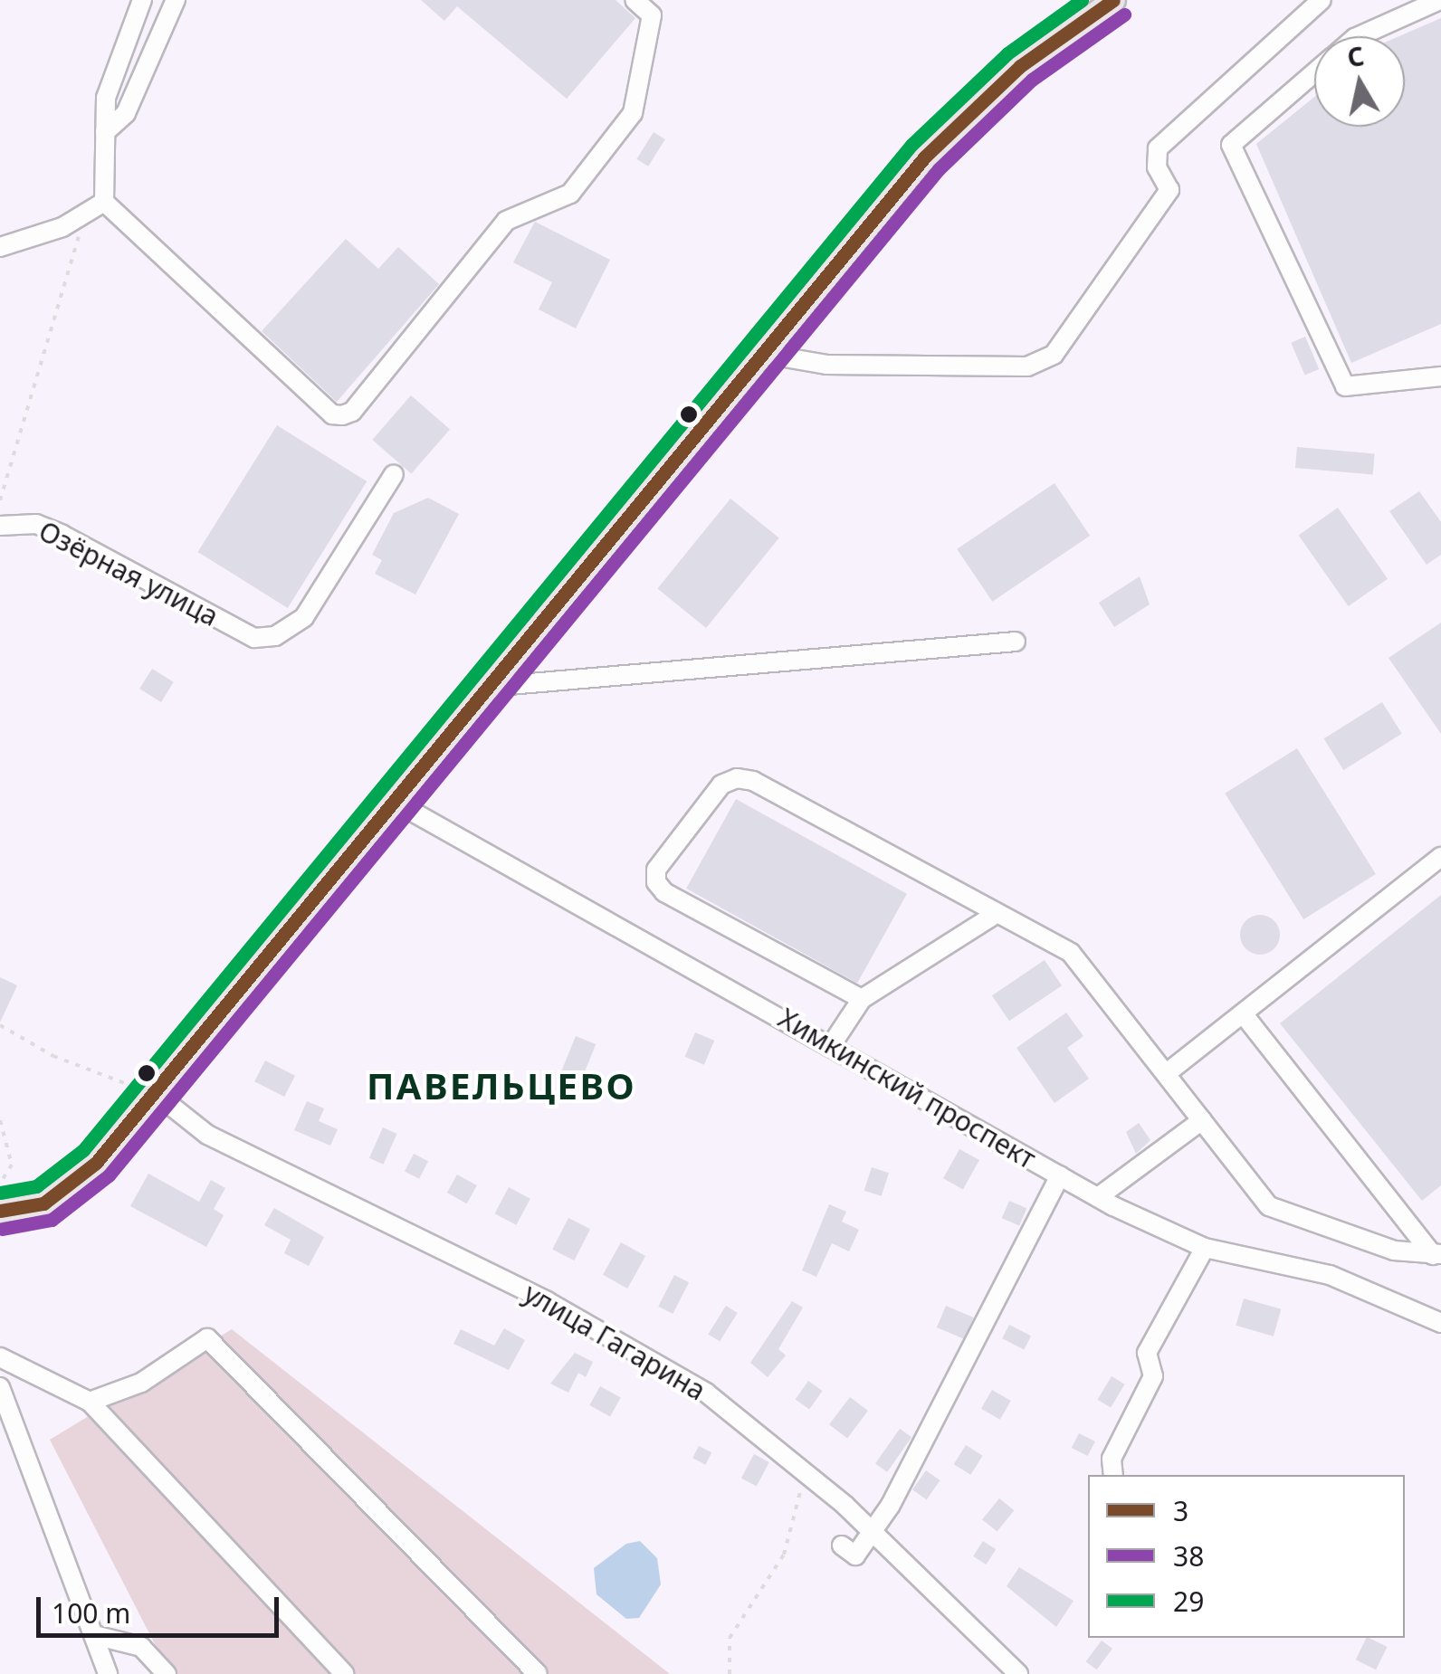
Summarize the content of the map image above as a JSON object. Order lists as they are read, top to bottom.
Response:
{
  "streets": {
    "street": ["Озёрная улица", "Химкинский проспект", "улица Гагарина"]
  },
  "districts": ["ПАВЕЛЬЦЕВО"],
  "lines": ["transit line 3", "transit line 29", "transit line 38"],
  "legend": ["3", "38", "29"],
  "scale_bar": "100 m",
  "north": "top"
}
